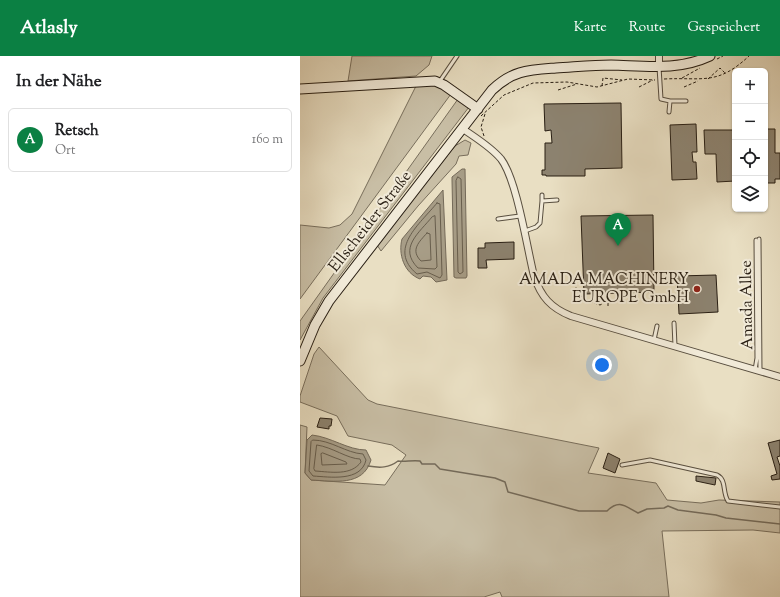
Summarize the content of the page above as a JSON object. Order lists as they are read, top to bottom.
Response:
{
  "streets": {
    "main road": ["Ellscheider Straße"],
    "lane": ["Amada Allee"]
  },
  "places": ["AMADA MACHINERY EUROPE GmbH"],
  "page": {
    "header": "Atlasly",
    "nav": ["Karte", "Route", "Gespeichert"],
    "heading": "In der Nähe",
    "map_buttons": ["+", "−"],
    "list": [
      {
        "mark": "A",
        "name": "Retsch",
        "note": "Ort",
        "value": "160 m"
      }
    ],
    "pins": "A"
  }
}
